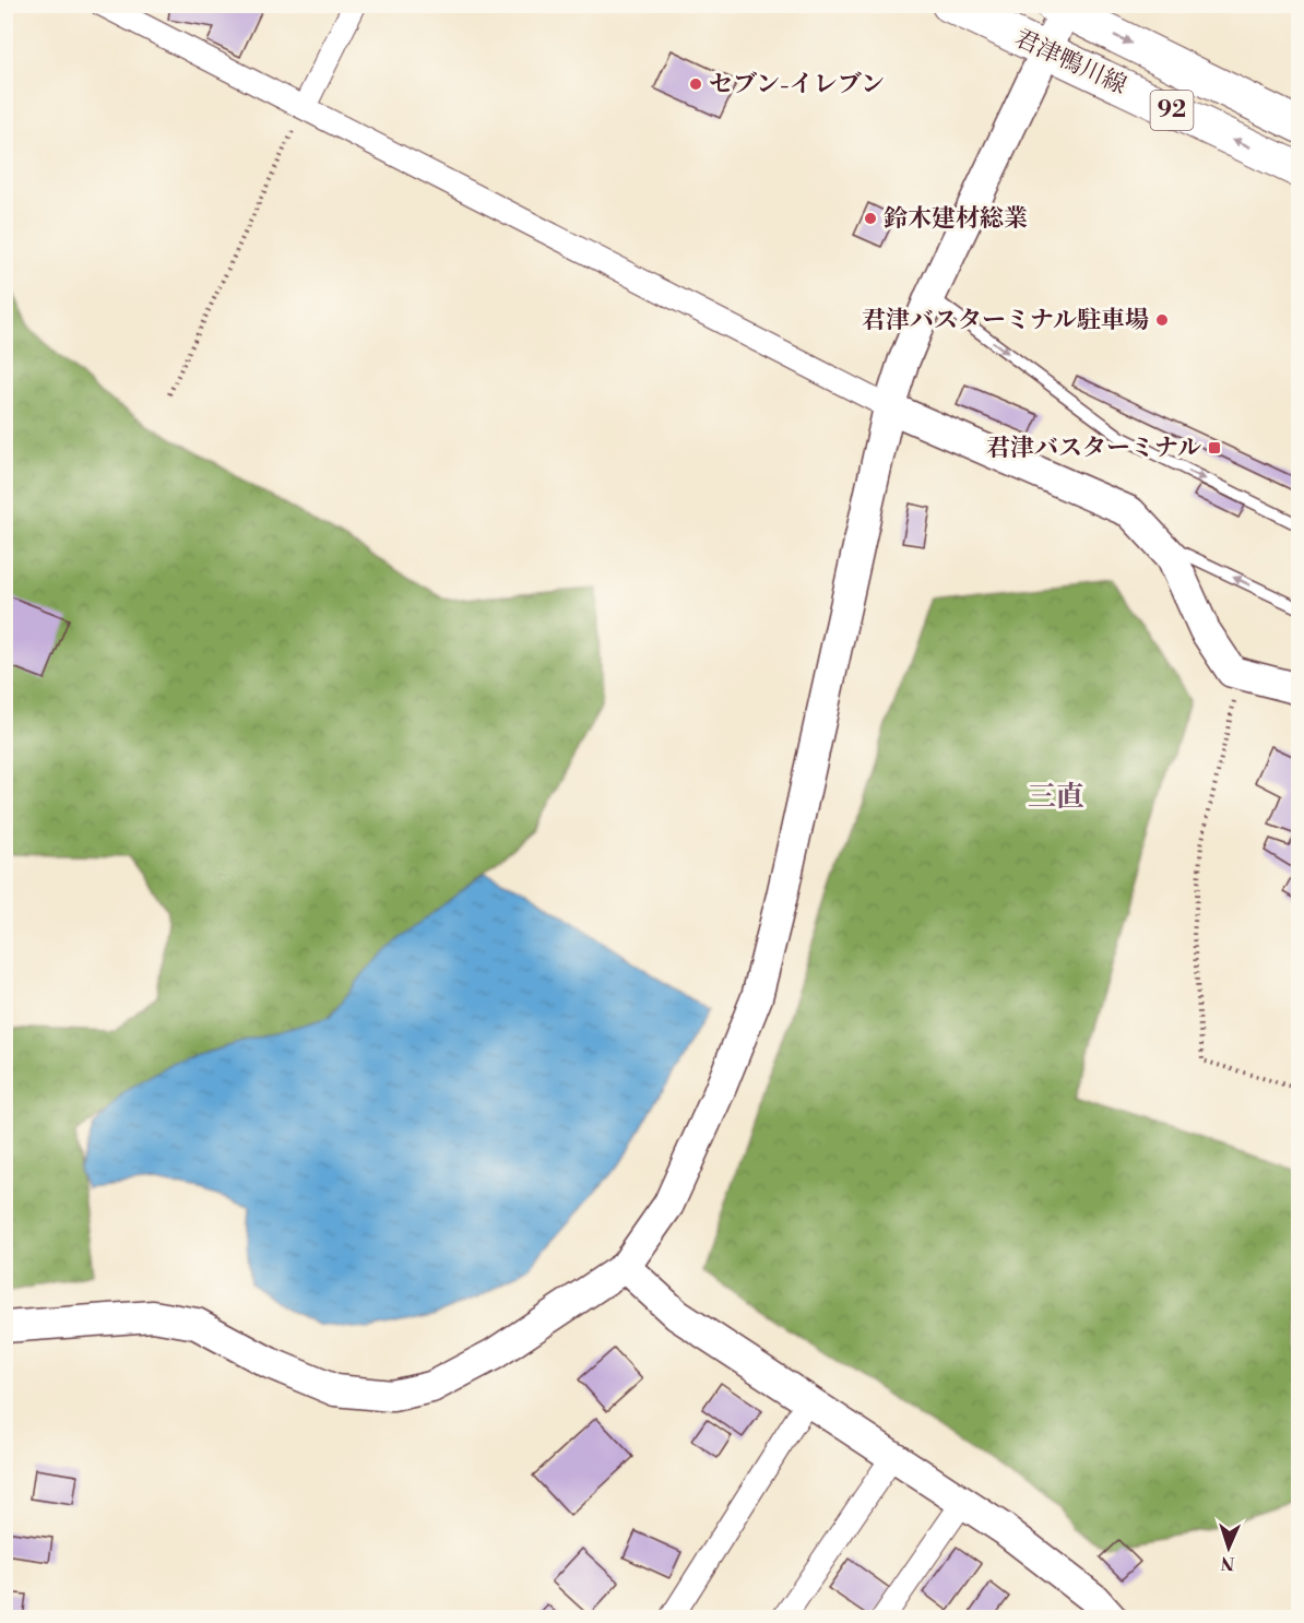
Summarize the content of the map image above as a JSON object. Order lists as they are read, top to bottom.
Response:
{
  "streets": {
    "main road": ["君津鴨川線", "92"]
  },
  "districts": ["三直"],
  "places": {
    "other": ["セブン-イレブン", "鈴木建材総業", "君津バスターミナル駐車場"],
    "transit": ["君津バスターミナル"]
  },
  "north": "bottom"
}
